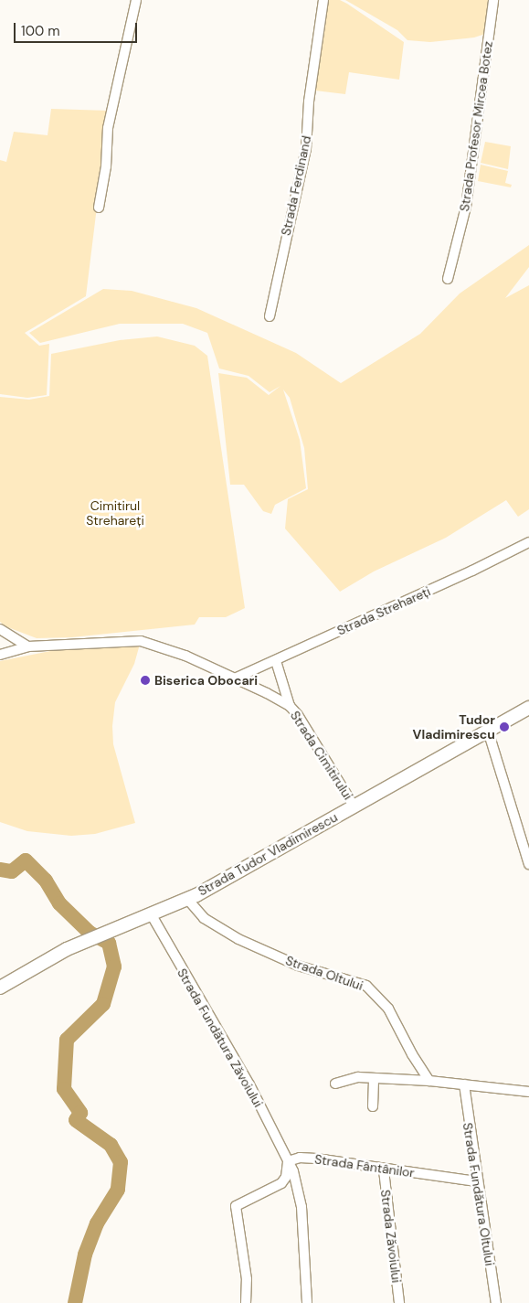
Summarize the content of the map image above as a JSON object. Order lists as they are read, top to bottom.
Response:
{
  "streets": {
    "main road": ["Strada Tudor Vladimirescu"],
    "street": [
      "Strada Profesor Mircea Botez",
      "Strada Ferdinand",
      "Strada Strehareți",
      "Strada Cimitirului",
      "Strada Oltului",
      "Strada Fundătura Zăvoiului",
      "Strada Fântânilor",
      "Strada Fundătura Oltului",
      "Strada Zăvoiului"
    ]
  },
  "crossings": [
    ["Strada Strehareți", "Strada Cimitirului"],
    ["Strada Cimitirului", "Strada Tudor Vladimirescu"],
    ["Strada Tudor Vladimirescu", "Strada Oltului"],
    ["Strada Tudor Vladimirescu", "Strada Fundătura Zăvoiului"],
    ["Strada Fundătura Zăvoiului", "Strada Fântânilor"],
    ["Strada Fântânilor", "Strada Fundătura Oltului"],
    ["Strada Fântânilor", "Strada Zăvoiului"]
  ],
  "parks": ["Cimitirul Strehareți"],
  "places": ["Biserica Obocari", "Tudor Vladimirescu"],
  "scale_bar": "100 m"
}
